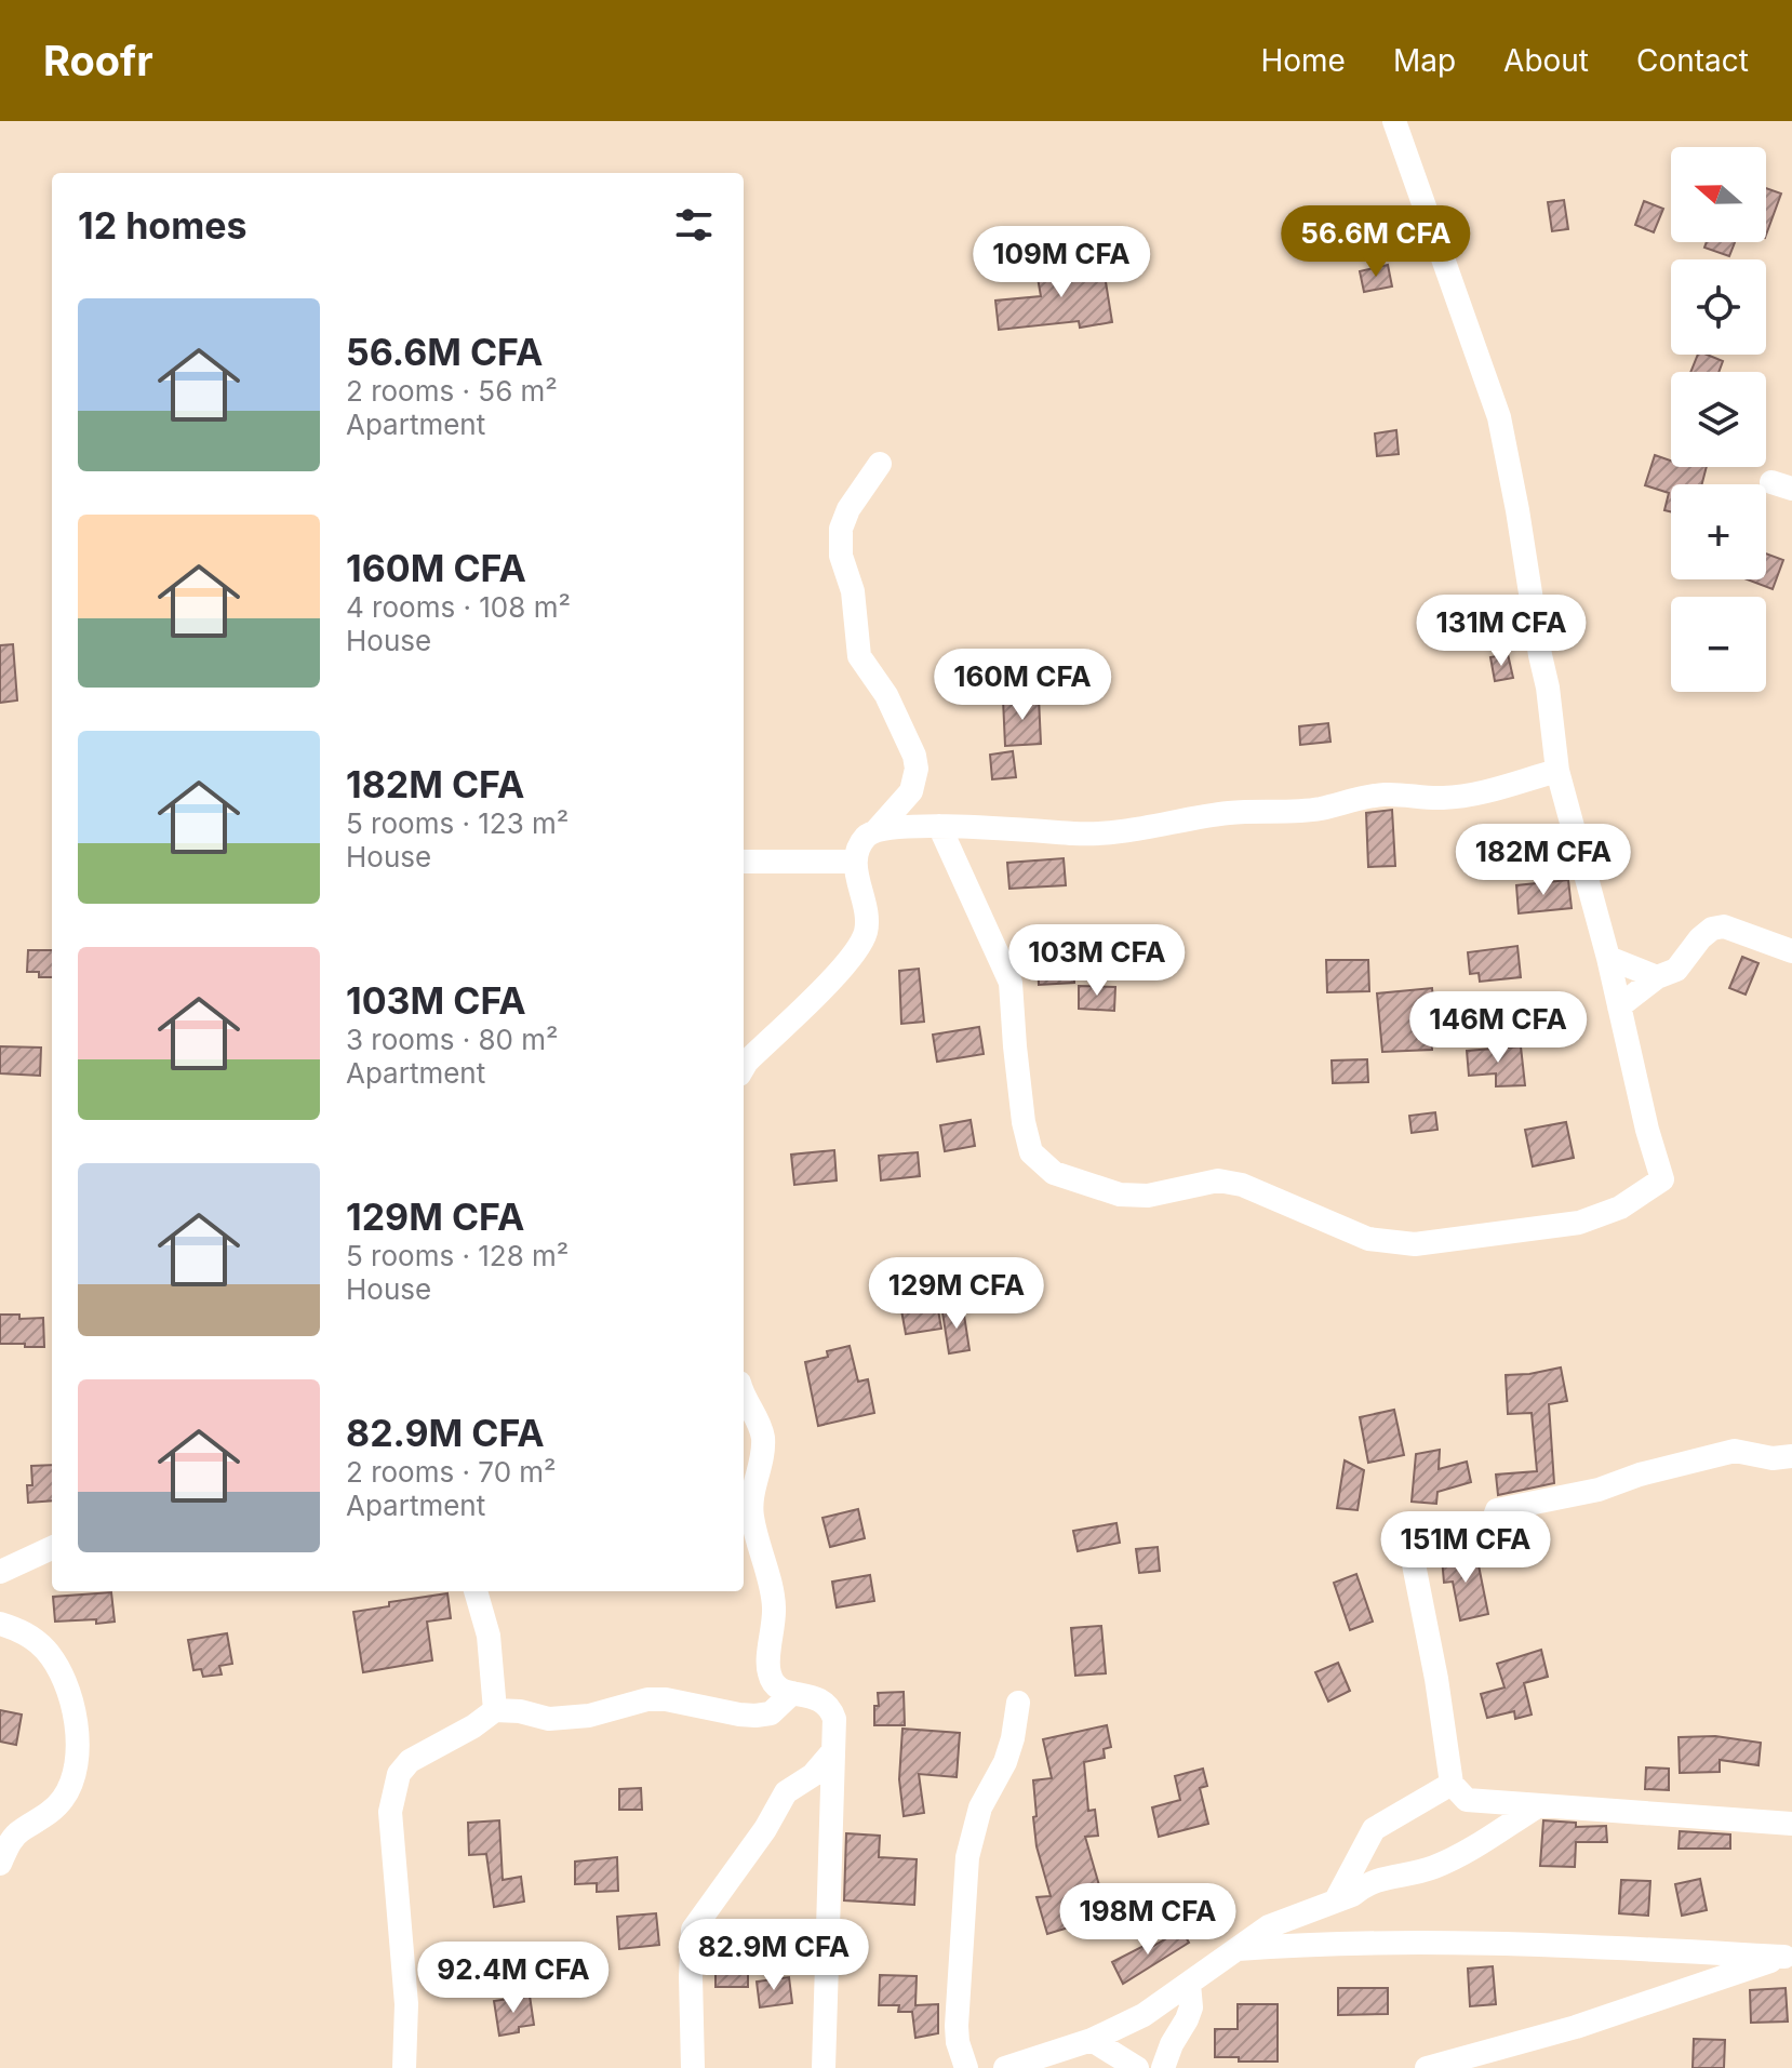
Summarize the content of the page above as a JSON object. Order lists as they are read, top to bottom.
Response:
{
  "north": "left",
  "page": {
    "header": "Roofr",
    "nav": [
      "Home",
      "Map",
      "About",
      "Contact"
    ],
    "map_buttons": ["+", "−"],
    "heading": "12 homes",
    "price": [
      "56.6M CFA",
      "109M CFA",
      "131M CFA",
      "160M CFA",
      "182M CFA",
      "103M CFA",
      "146M CFA",
      "129M CFA",
      "151M CFA",
      "198M CFA",
      "82.9M CFA",
      "92.4M CFA"
    ],
    "list": [
      {
        "name": "56.6M CFA",
        "note": "2 rooms · 56 m² · Apartment"
      },
      {
        "name": "160M CFA",
        "note": "4 rooms · 108 m² · House"
      },
      {
        "name": "182M CFA",
        "note": "5 rooms · 123 m² · House"
      },
      {
        "name": "103M CFA",
        "note": "3 rooms · 80 m² · Apartment"
      },
      {
        "name": "129M CFA",
        "note": "5 rooms · 128 m² · House"
      },
      {
        "name": "82.9M CFA",
        "note": "2 rooms · 70 m² · Apartment"
      }
    ]
  }
}
